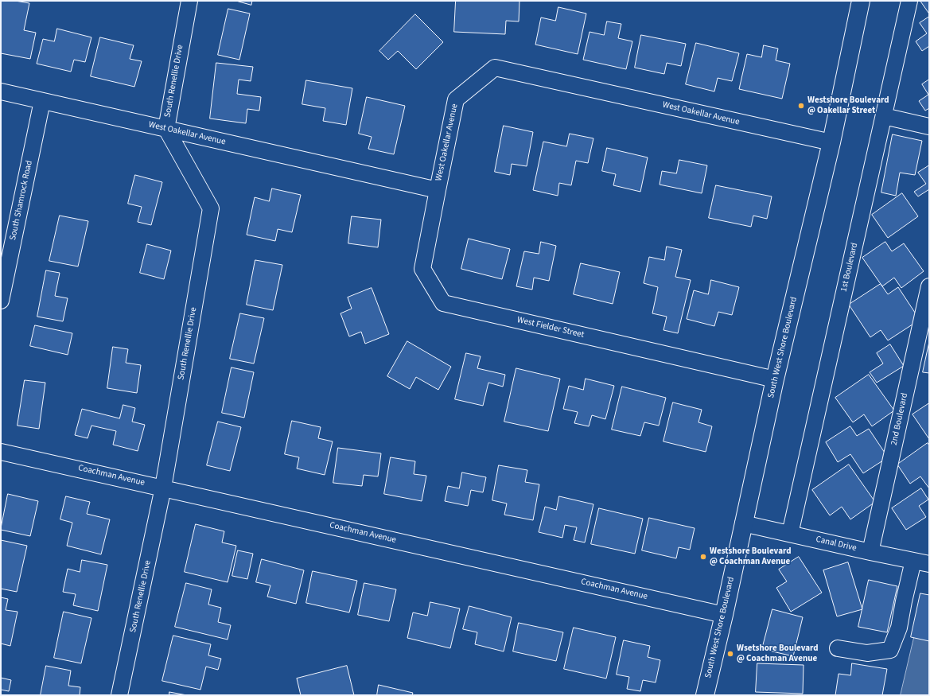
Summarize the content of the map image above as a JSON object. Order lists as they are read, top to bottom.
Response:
{
  "streets": {
    "street": [
      "South Renellie Drive",
      "West Oakellar Avenue",
      "South Shamrock Road",
      "1st Boulevard",
      "West Fielder Street",
      "South West Shore Boulevard",
      "2nd Boulevard",
      "Coachman Avenue",
      "Canal Drive"
    ]
  },
  "crossings": [
    ["South Renellie Drive", "West Oakellar Avenue"],
    ["South Renellie Drive", "Coachman Avenue"],
    ["West Oakellar Avenue", "South Shamrock Road"],
    ["West Oakellar Avenue", "West Fielder Street"],
    ["West Oakellar Avenue", "South West Shore Boulevard"],
    ["1st Boulevard", "Canal Drive"],
    ["West Fielder Street", "South West Shore Boulevard"],
    ["South West Shore Boulevard", "Coachman Avenue"],
    ["South West Shore Boulevard", "Canal Drive"],
    ["2nd Boulevard", "Canal Drive"]
  ],
  "places": ["Westshore Boulevard @ Oakellar Street", "Westshore Boulevard @ Coachman Avenue", "Wsetshore Boulevard @ Coachman Avenue"]
}
